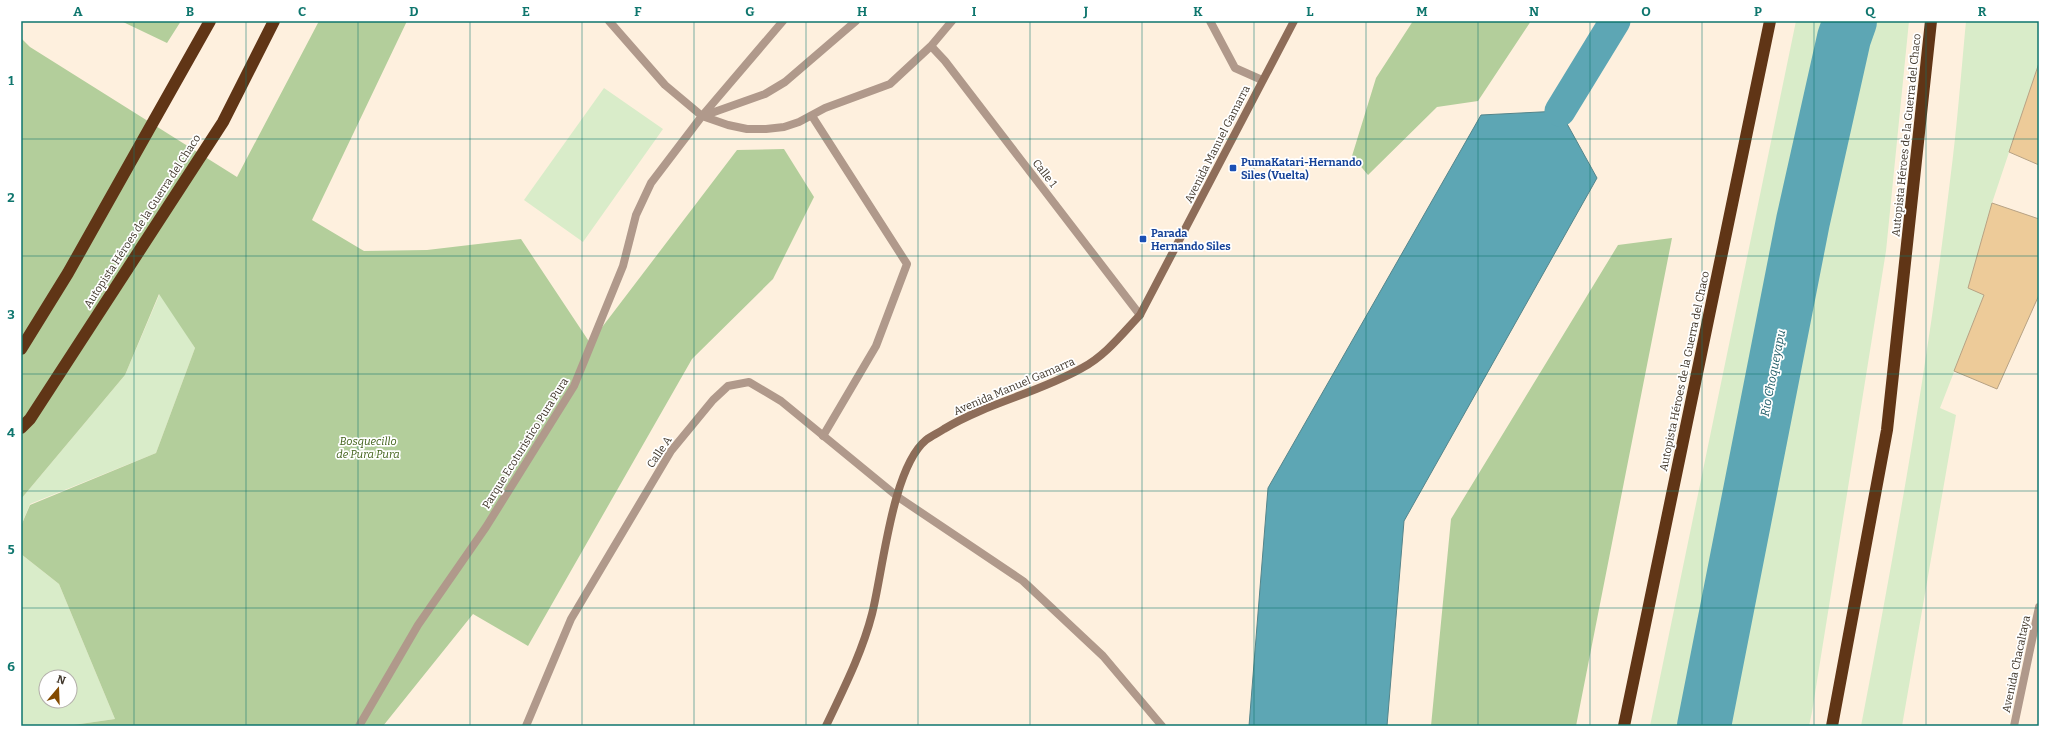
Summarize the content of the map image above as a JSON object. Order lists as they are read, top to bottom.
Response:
{
  "streets": {
    "highway": ["Autopista Héroes de la Guerra del Chaco"],
    "main road": ["Avenida Manuel Gamarra"],
    "street": [
      "Calle 1",
      "Parque Ecoturistico Pura Pura",
      "Calle A",
      "Avenida Chacaltaya"
    ]
  },
  "crossings": [
    ["Avenida Manuel Gamarra", "Calle 1"],
    ["Avenida Manuel Gamarra", "Calle A"]
  ],
  "water": ["Río Choqueyapu"],
  "parks": ["Bosquecillo de Pura Pura"],
  "places": {
    "transit": ["PumaKatari-Hernando Siles (Vuelta)", "Parada Hernando Siles"]
  },
  "north": "top",
  "grid": {
    "columns": [
      "A",
      "B",
      "C",
      "D",
      "E",
      "F",
      "G",
      "H",
      "I",
      "J",
      "K",
      "L",
      "M",
      "N",
      "O",
      "P",
      "Q",
      "R"
    ],
    "rows": [
      "1",
      "2",
      "3",
      "4",
      "5",
      "6"
    ]
  }
}
